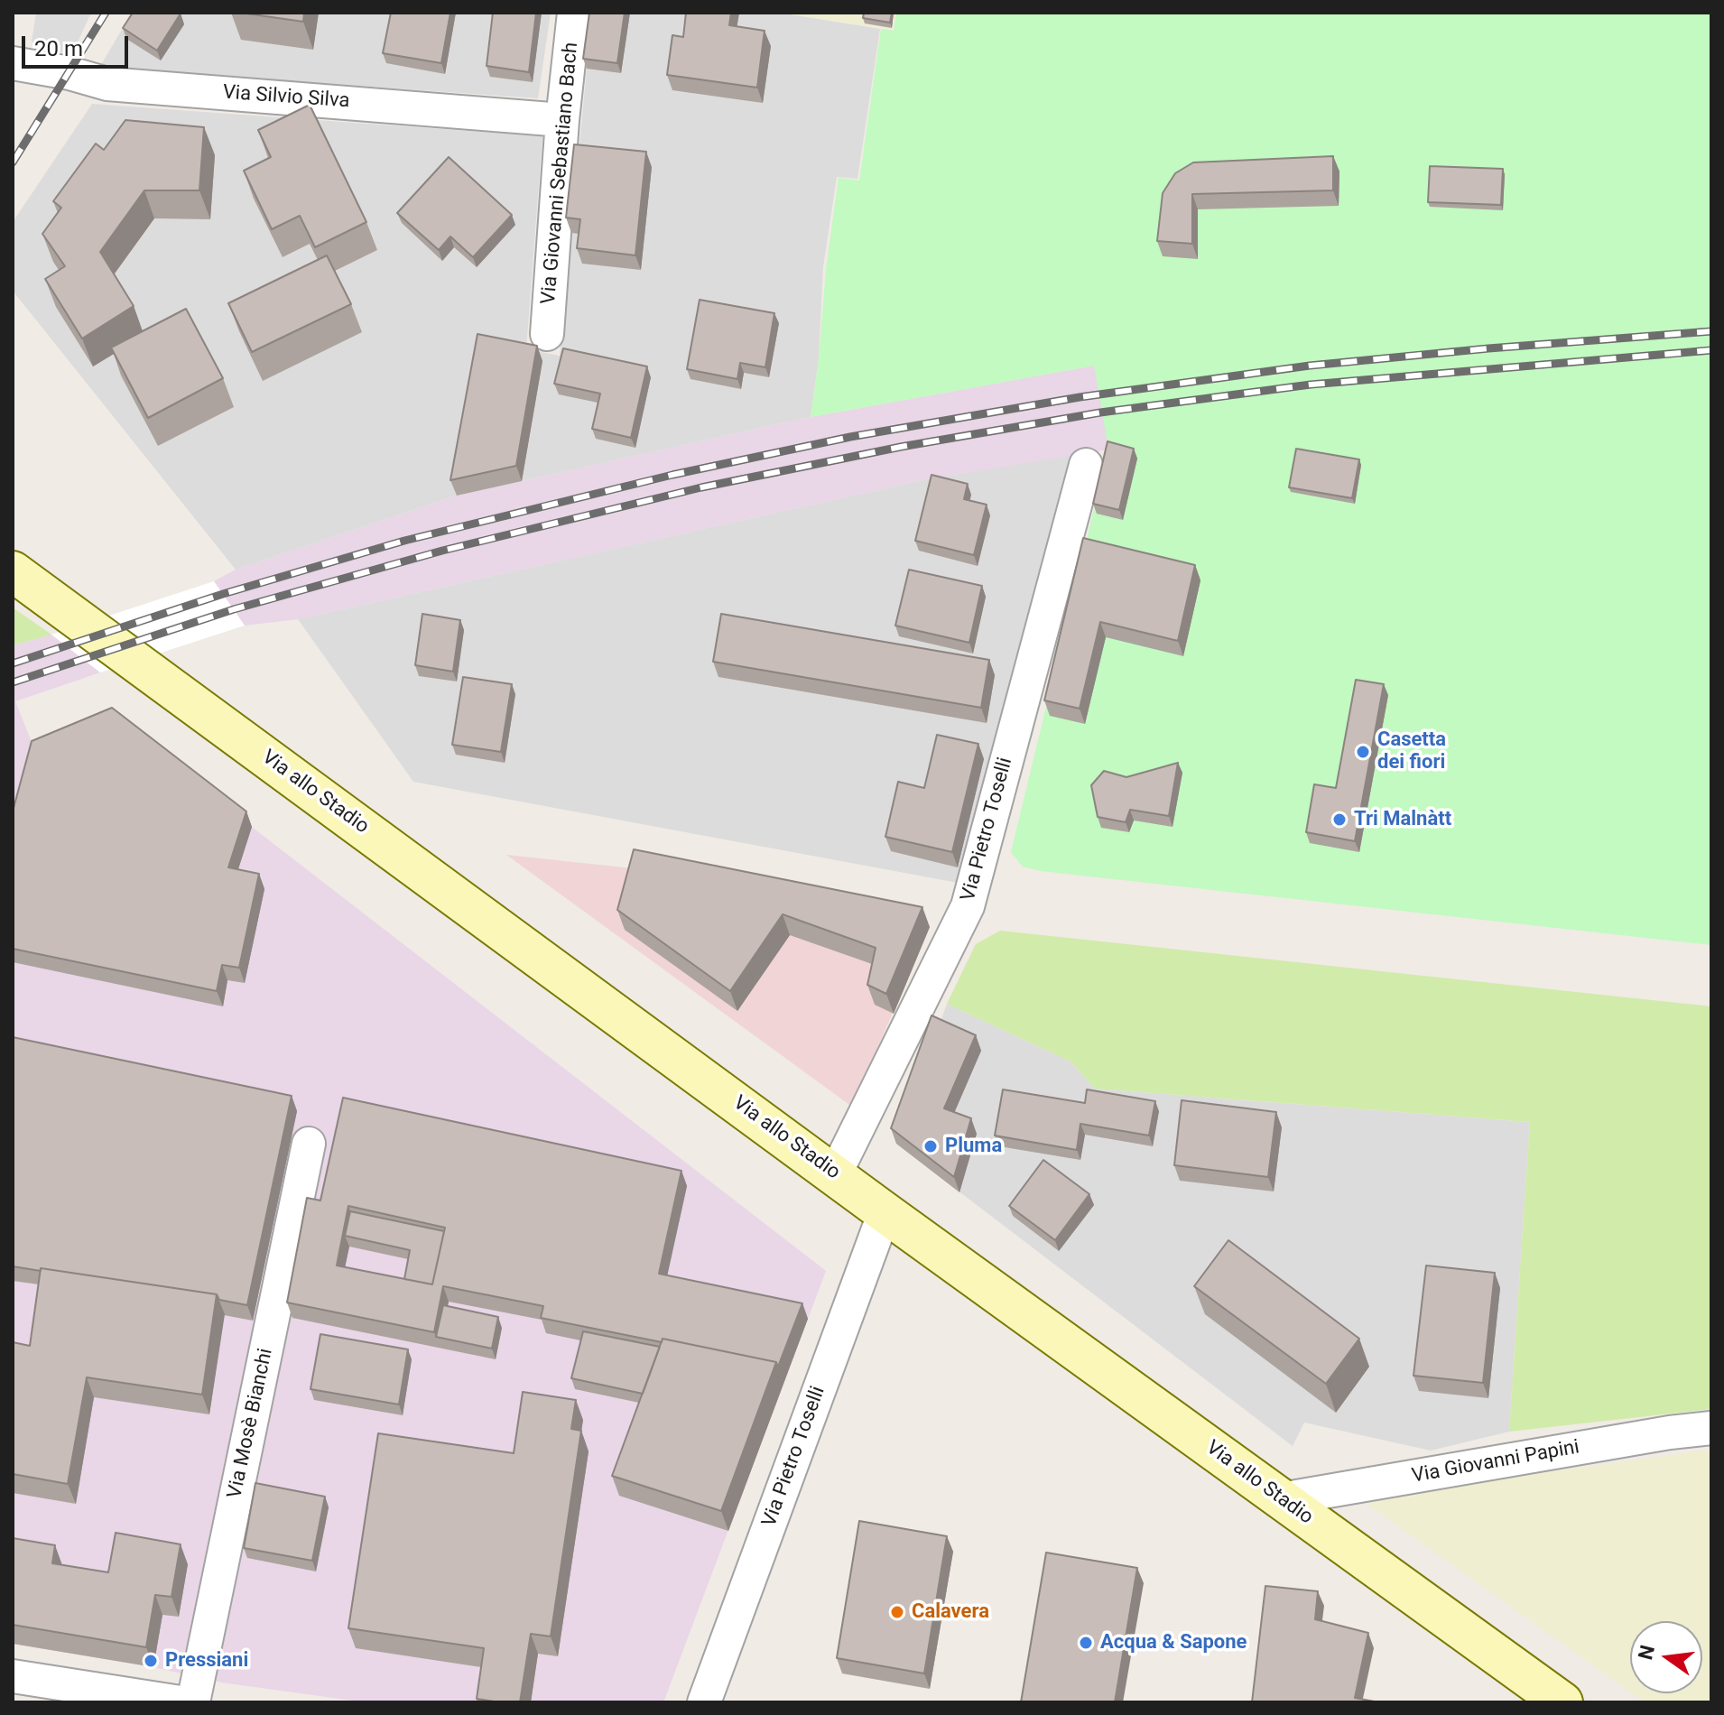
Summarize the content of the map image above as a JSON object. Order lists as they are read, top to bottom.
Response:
{
  "streets": {
    "main road": ["Via allo Stadio"],
    "street": [
      "Via Silvio Silva",
      "Via Giovanni Sebastiano Bach",
      "Via Pietro Toselli",
      "Via Mosè Bianchi",
      "Via Giovanni Papini"
    ]
  },
  "crossings": [
    ["Via Silvio Silva", "Via Giovanni Sebastiano Bach"],
    ["Via allo Stadio", "Via Pietro Toselli"],
    ["Via allo Stadio", "Via Giovanni Papini"]
  ],
  "places": [
    "Casetta dei fiori",
    "Tri Malnàtt",
    "Pluma",
    "Calavera",
    "Acqua & Sapone",
    "Pressiani"
  ],
  "scale_bar": "20 m",
  "north": "left"
}
